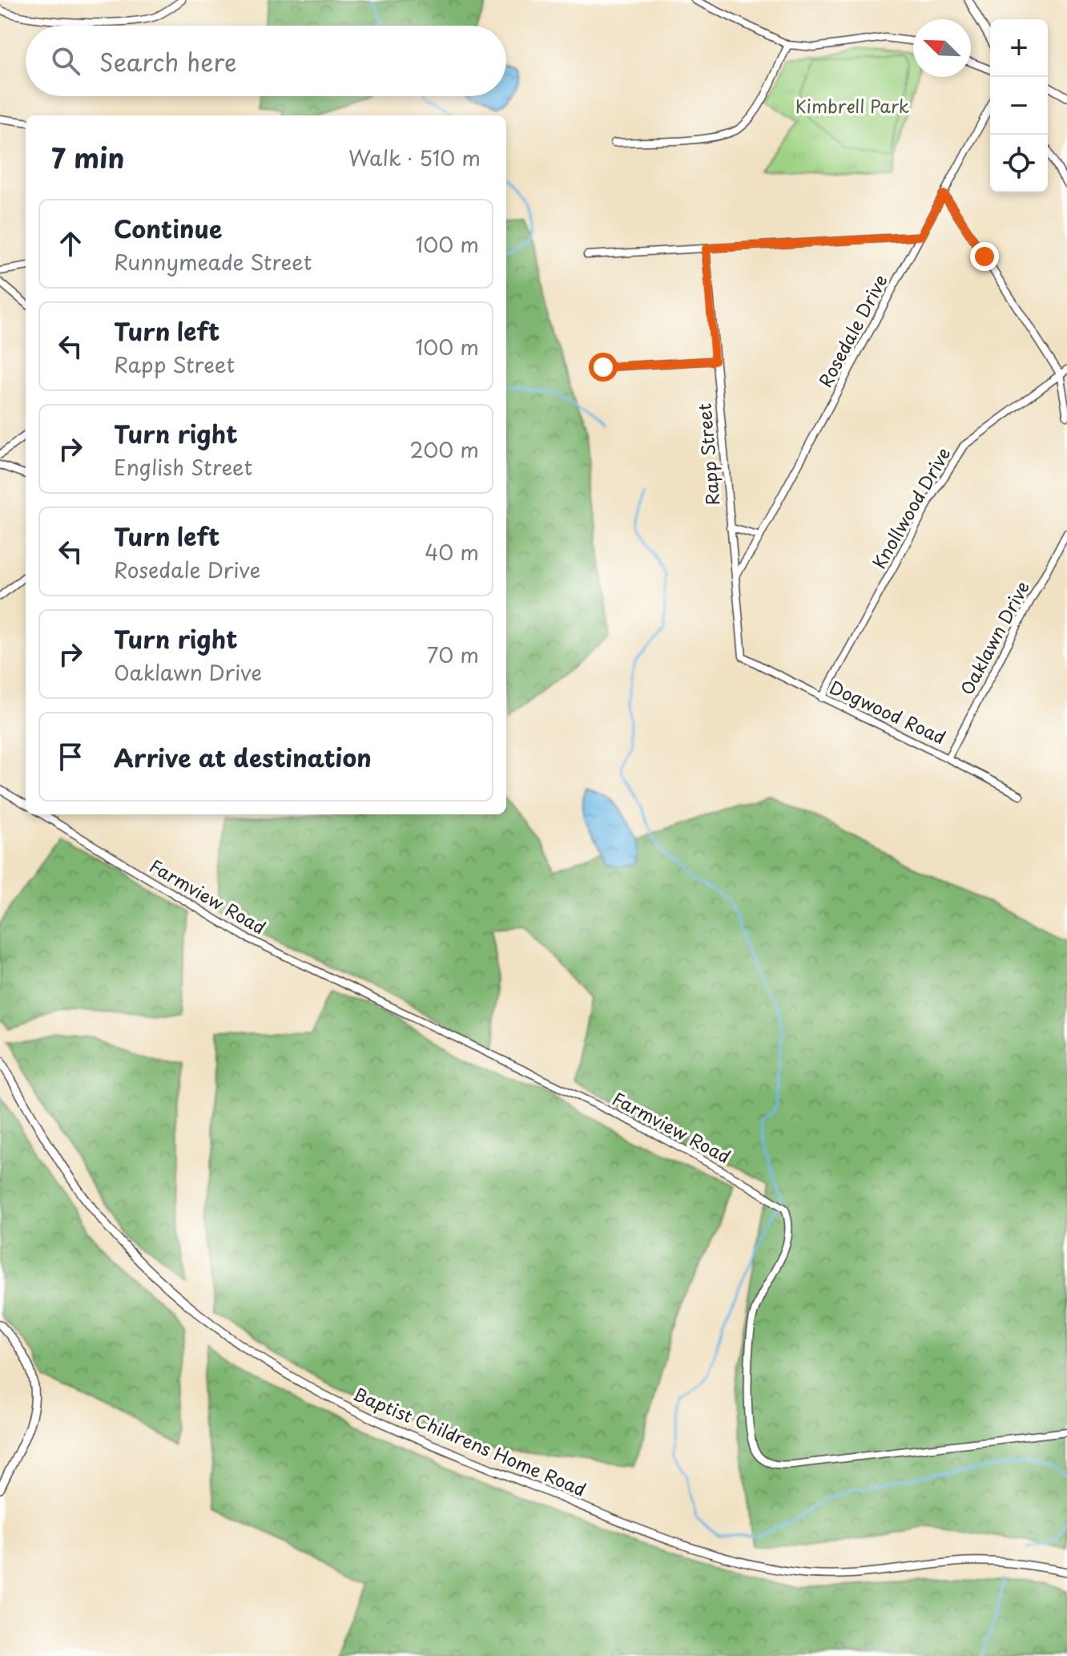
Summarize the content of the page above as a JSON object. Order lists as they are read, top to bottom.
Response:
{
  "streets": {
    "street": [
      "Rosedale Drive",
      "Rapp Street",
      "Knollwood Drive",
      "Oaklawn Drive",
      "Dogwood Road",
      "Farmview Road",
      "Baptist Childrens Home Road"
    ]
  },
  "crossings": [
    ["Rosedale Drive", "Rapp Street"],
    ["Rapp Street", "Dogwood Road"],
    ["Knollwood Drive", "Dogwood Road"],
    ["Oaklawn Drive", "Dogwood Road"]
  ],
  "parks": ["Kimbrell Park"],
  "north": "top left",
  "page": {
    "map_buttons": ["+", "−"],
    "search": "Search here",
    "heading": ["7 min", "Walk · 510 m"],
    "list": [
      ["Continue", "Runnymeade Street", "100 m"],
      ["Turn left", "Rapp Street", "100 m"],
      ["Turn right", "English Street", "200 m"],
      ["Turn left", "Rosedale Drive", "40 m"],
      ["Turn right", "Oaklawn Drive", "70 m"],
      "Arrive at destination"
    ]
  }
}
